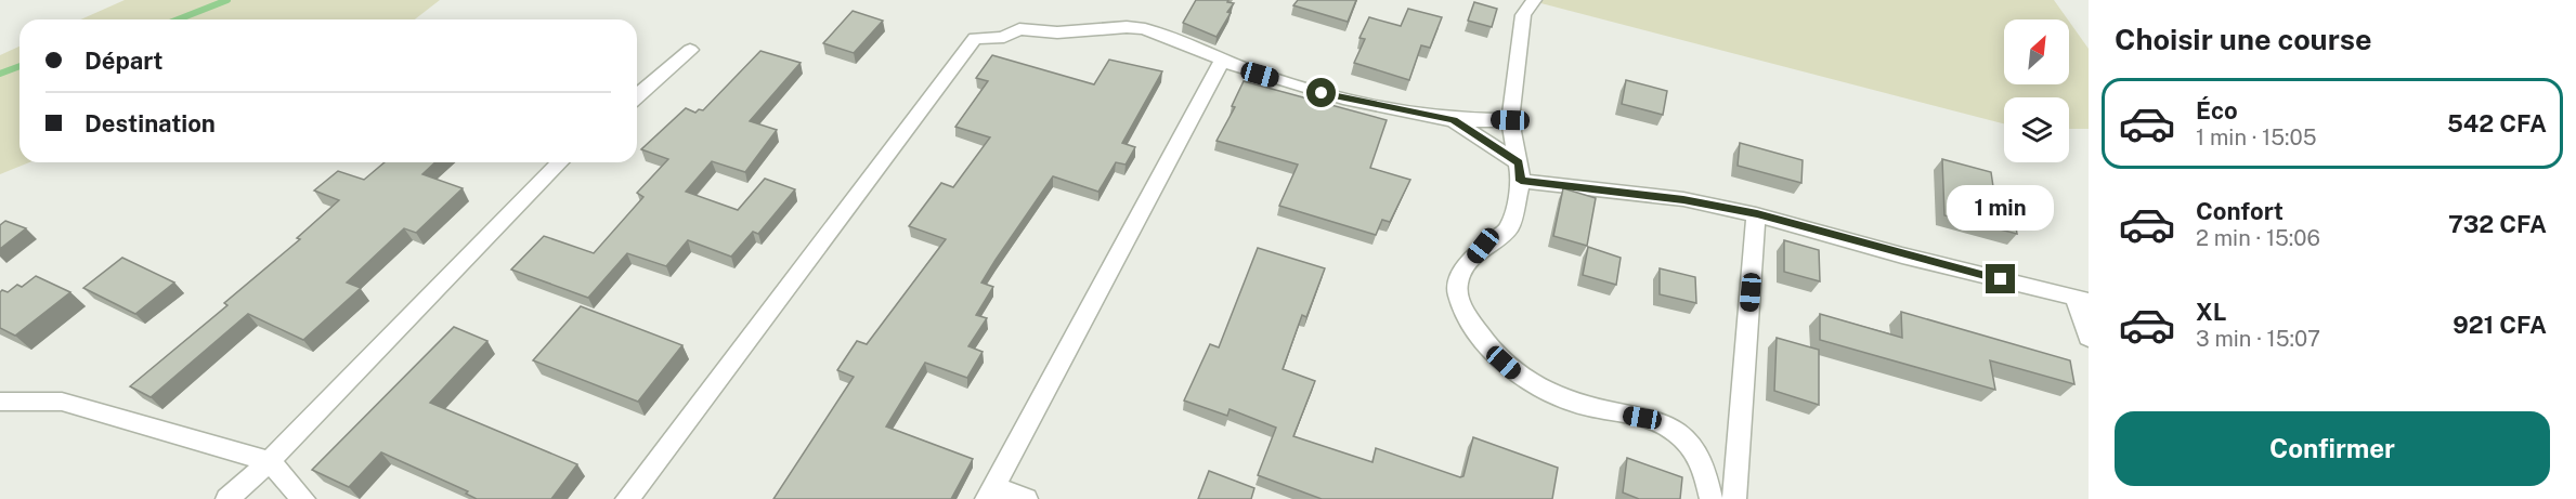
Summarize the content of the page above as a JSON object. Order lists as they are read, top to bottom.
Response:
{
  "north": "top right",
  "page": {
    "heading": "Choisir une course",
    "banner": ["Départ", "Destination"],
    "list": [
      {
        "name": "Éco",
        "note": "1 min · 15:05",
        "value": "542 CFA"
      },
      {
        "name": "Confort",
        "note": "2 min · 15:06",
        "value": "732 CFA"
      },
      {
        "name": "XL",
        "note": "3 min · 15:07",
        "value": "921 CFA"
      }
    ],
    "bubble": "1 min",
    "buttons": "Confirmer"
  }
}
